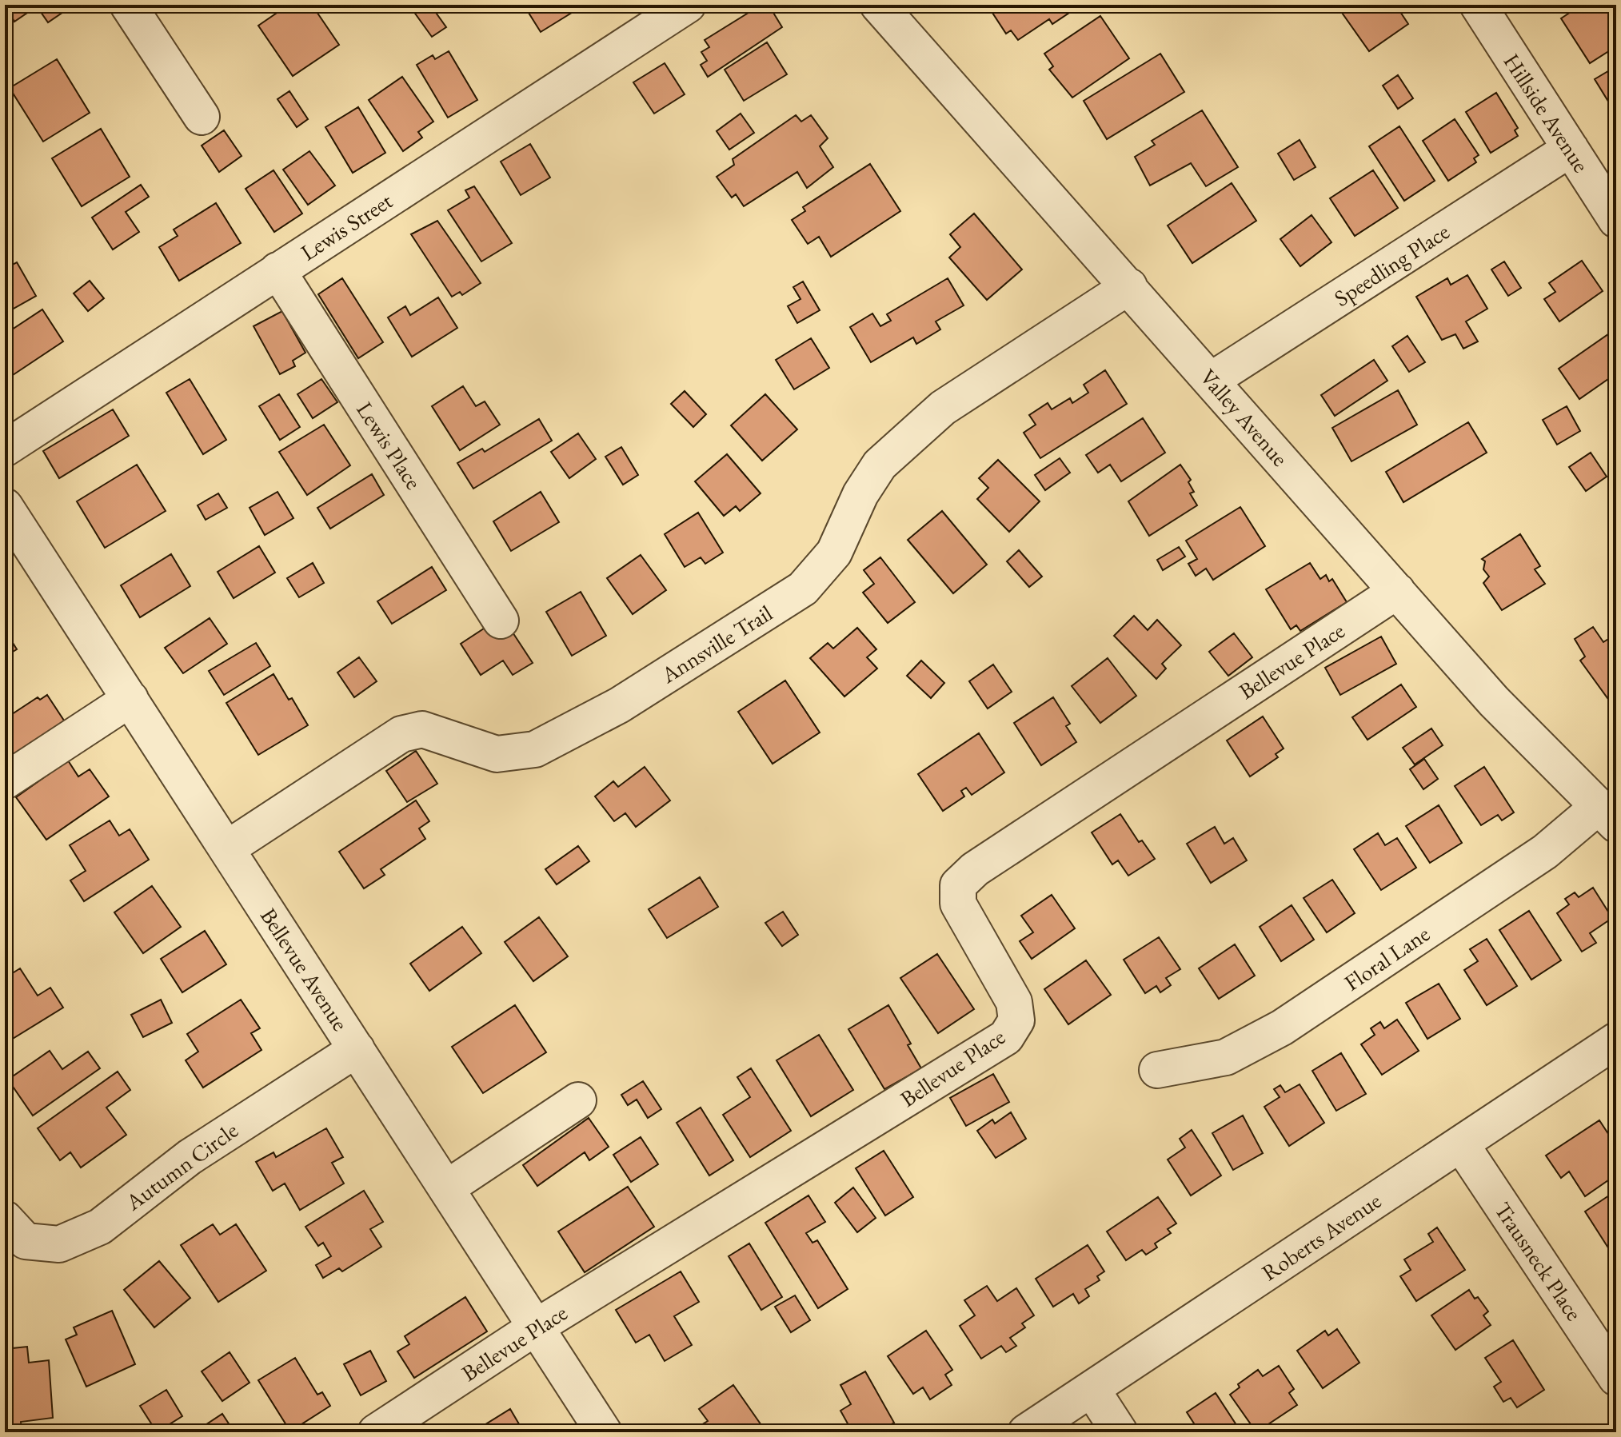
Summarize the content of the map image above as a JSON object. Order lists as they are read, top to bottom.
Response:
{
  "streets": {
    "street": [
      "Hillside Avenue",
      "Lewis Street",
      "Speedling Place",
      "Valley Avenue",
      "Lewis Place",
      "Annsville Trail",
      "Bellevue Place",
      "Floral Lane",
      "Bellevue Avenue",
      "Autumn Circle",
      "Roberts Avenue",
      "Trausneck Place"
    ]
  },
  "crossings": [
    ["Hillside Avenue", "Speedling Place"],
    ["Lewis Street", "Lewis Place"],
    ["Speedling Place", "Valley Avenue"],
    ["Valley Avenue", "Annsville Trail"],
    ["Valley Avenue", "Bellevue Place"],
    ["Valley Avenue", "Floral Lane"],
    ["Annsville Trail", "Bellevue Avenue"],
    ["Bellevue Place", "Bellevue Avenue"],
    ["Bellevue Avenue", "Autumn Circle"],
    ["Roberts Avenue", "Trausneck Place"]
  ]
}
